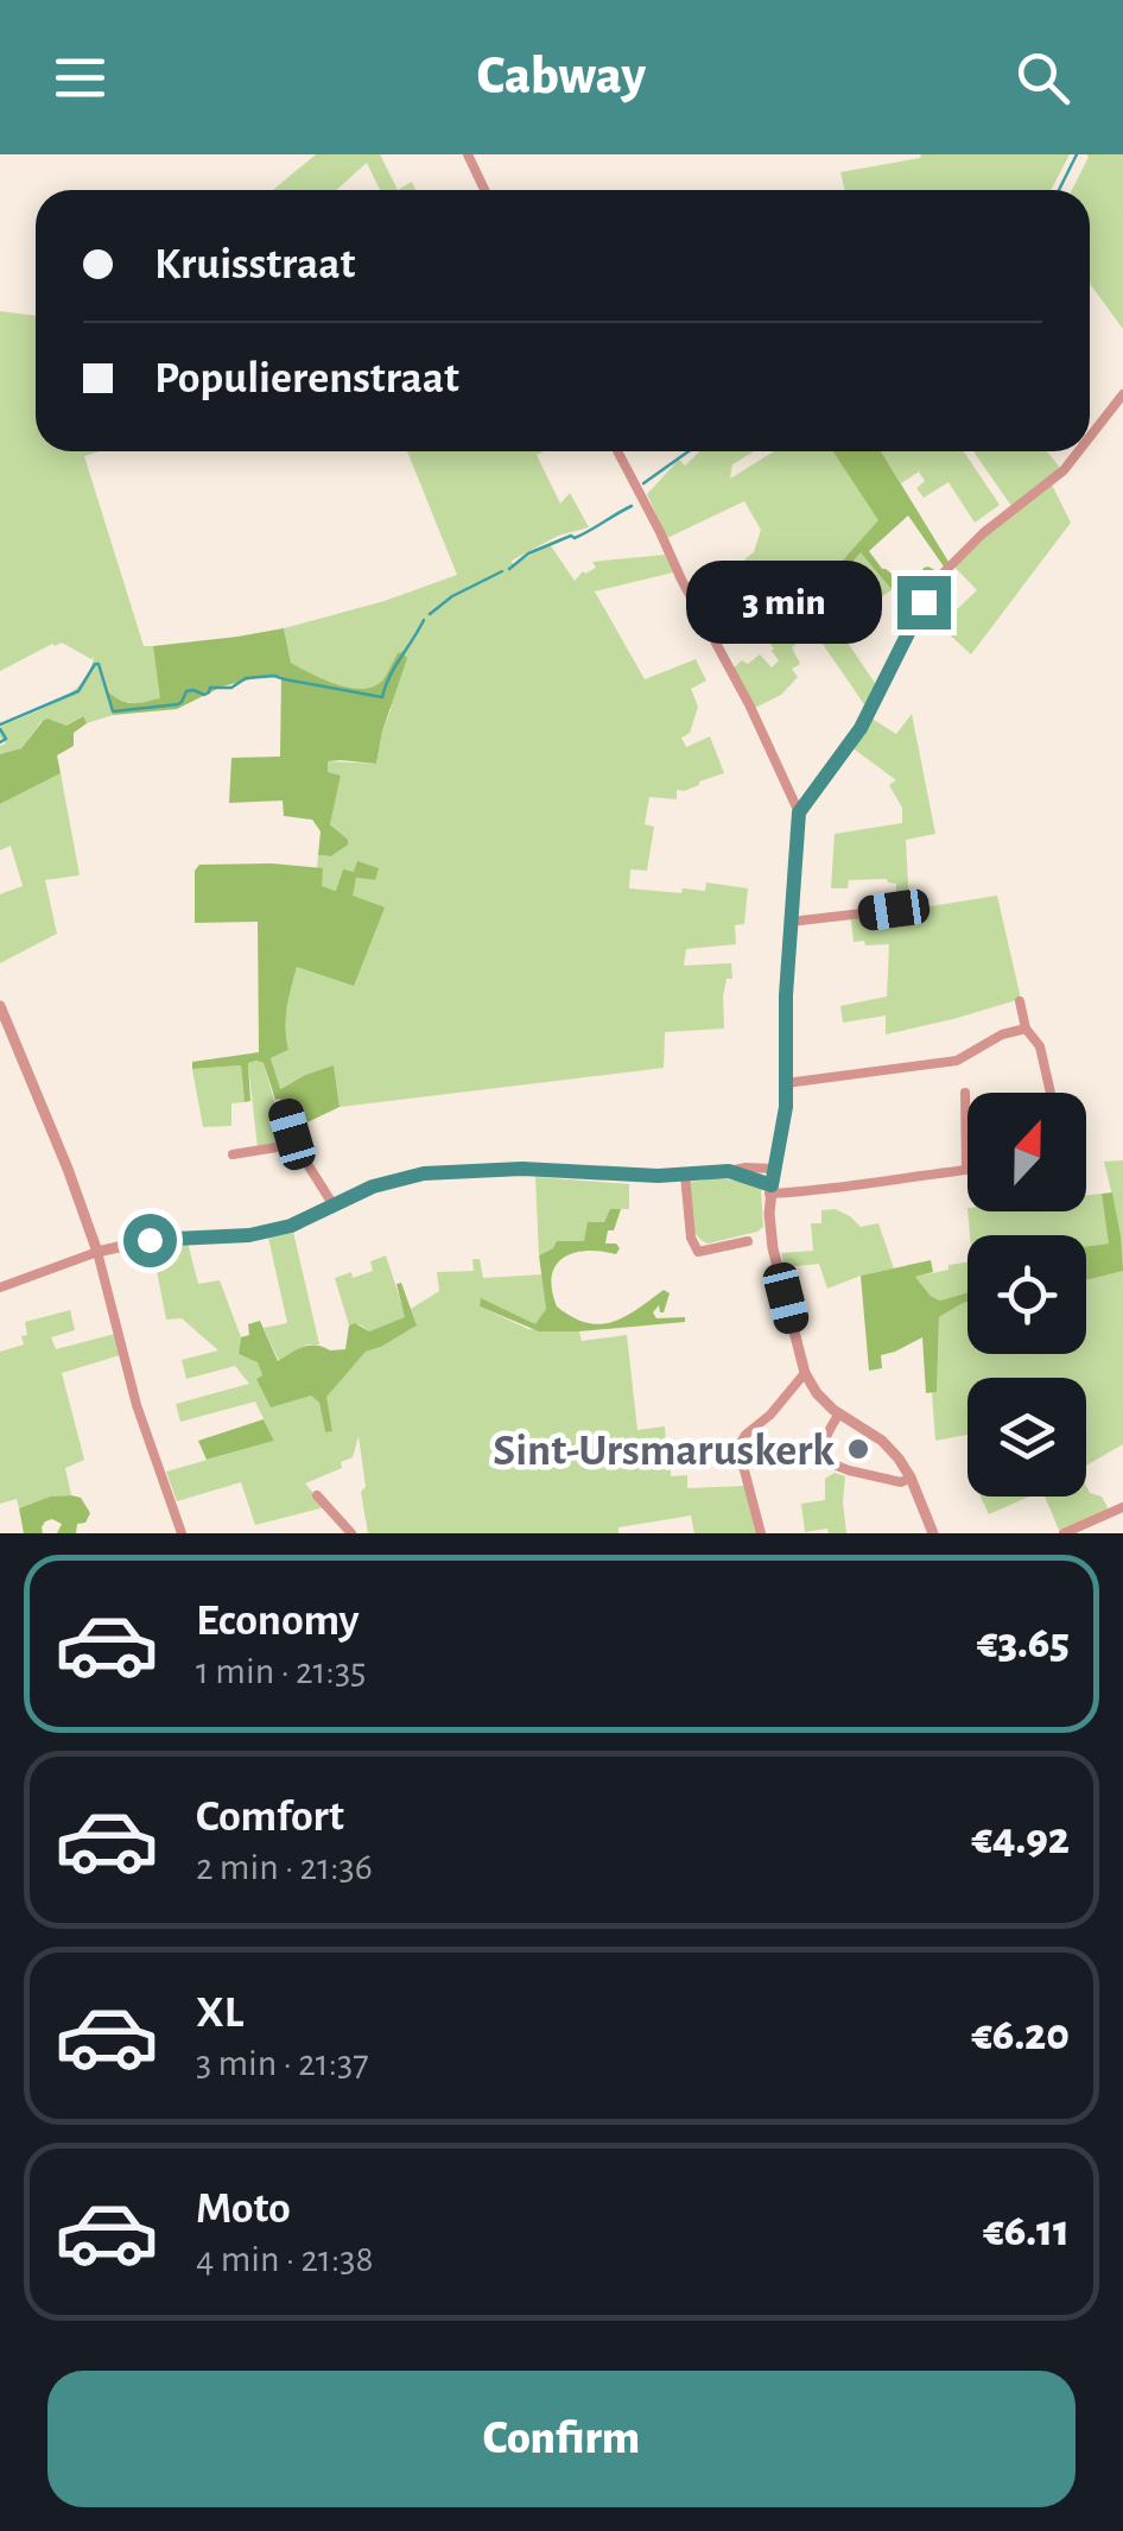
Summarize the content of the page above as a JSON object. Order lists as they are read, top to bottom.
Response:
{
  "places": ["Sint-Ursmaruskerk"],
  "north": "top",
  "page": {
    "header": "Cabway",
    "banner": ["Kruisstraat", "Populierenstraat"],
    "bubble": "3 min",
    "list": [
      {
        "name": "Economy",
        "note": "1 min · 21:35",
        "value": "€3.65"
      },
      {
        "name": "Comfort",
        "note": "2 min · 21:36",
        "value": "€4.92"
      },
      {
        "name": "XL",
        "note": "3 min · 21:37",
        "value": "€6.20"
      },
      {
        "name": "Moto",
        "note": "4 min · 21:38",
        "value": "€6.11"
      }
    ],
    "buttons": "Confirm"
  }
}
